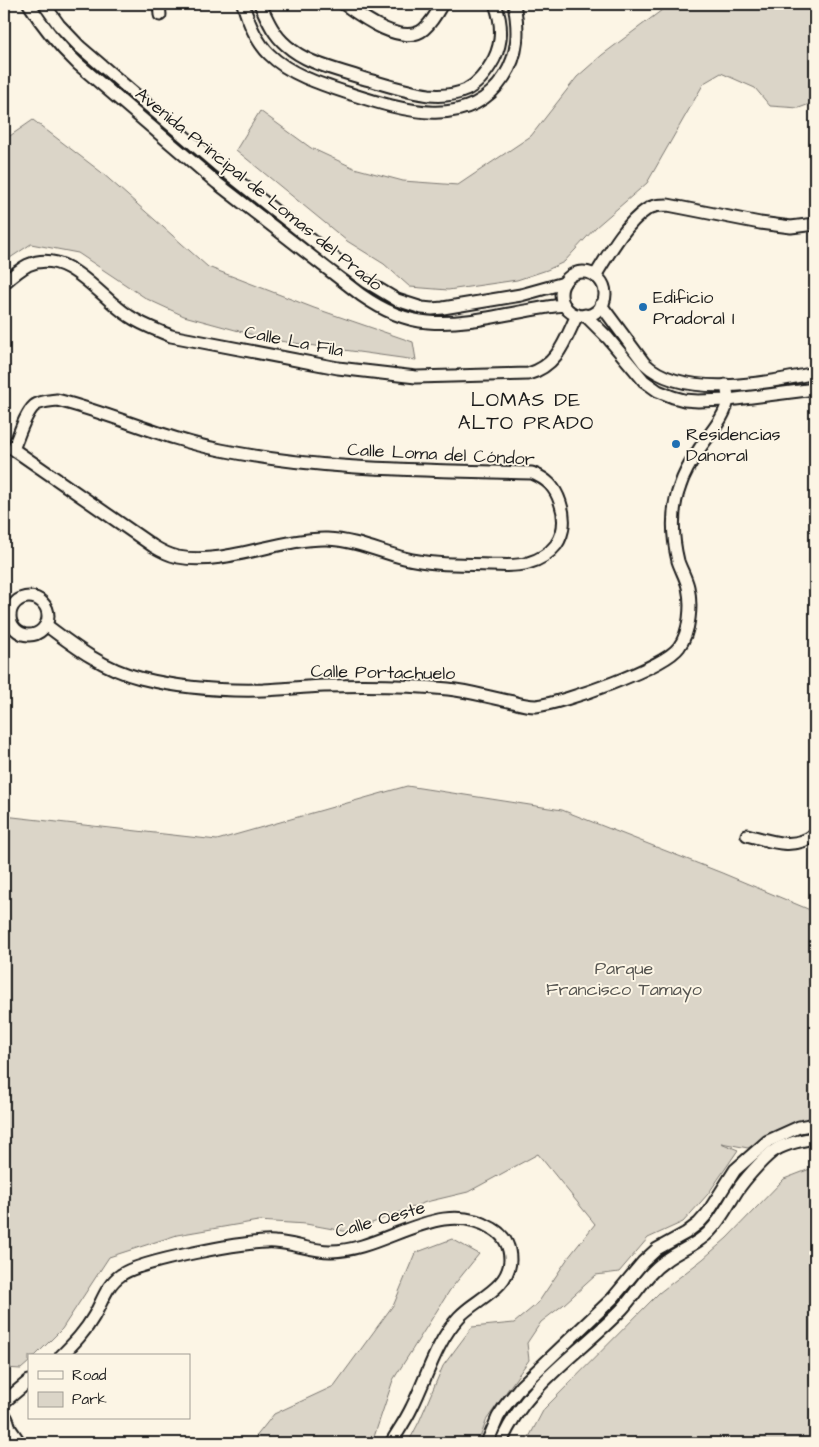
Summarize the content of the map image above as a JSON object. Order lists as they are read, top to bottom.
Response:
{
  "streets": {
    "street": [
      "Avenida Principal de Lomas del Prado",
      "Calle La Fila",
      "Calle Loma del Cóndor",
      "Calle Portachuelo",
      "Calle Oeste"
    ]
  },
  "crossings": [
    ["Avenida Principal de Lomas del Prado", "Calle La Fila"]
  ],
  "districts": ["LOMAS DE ALTO PRADO"],
  "parks": ["Parque Francisco Tamayo"],
  "places": ["Edificio Pradoral I", "Residencias Danoral"],
  "legend": ["Road", "Park"]
}
